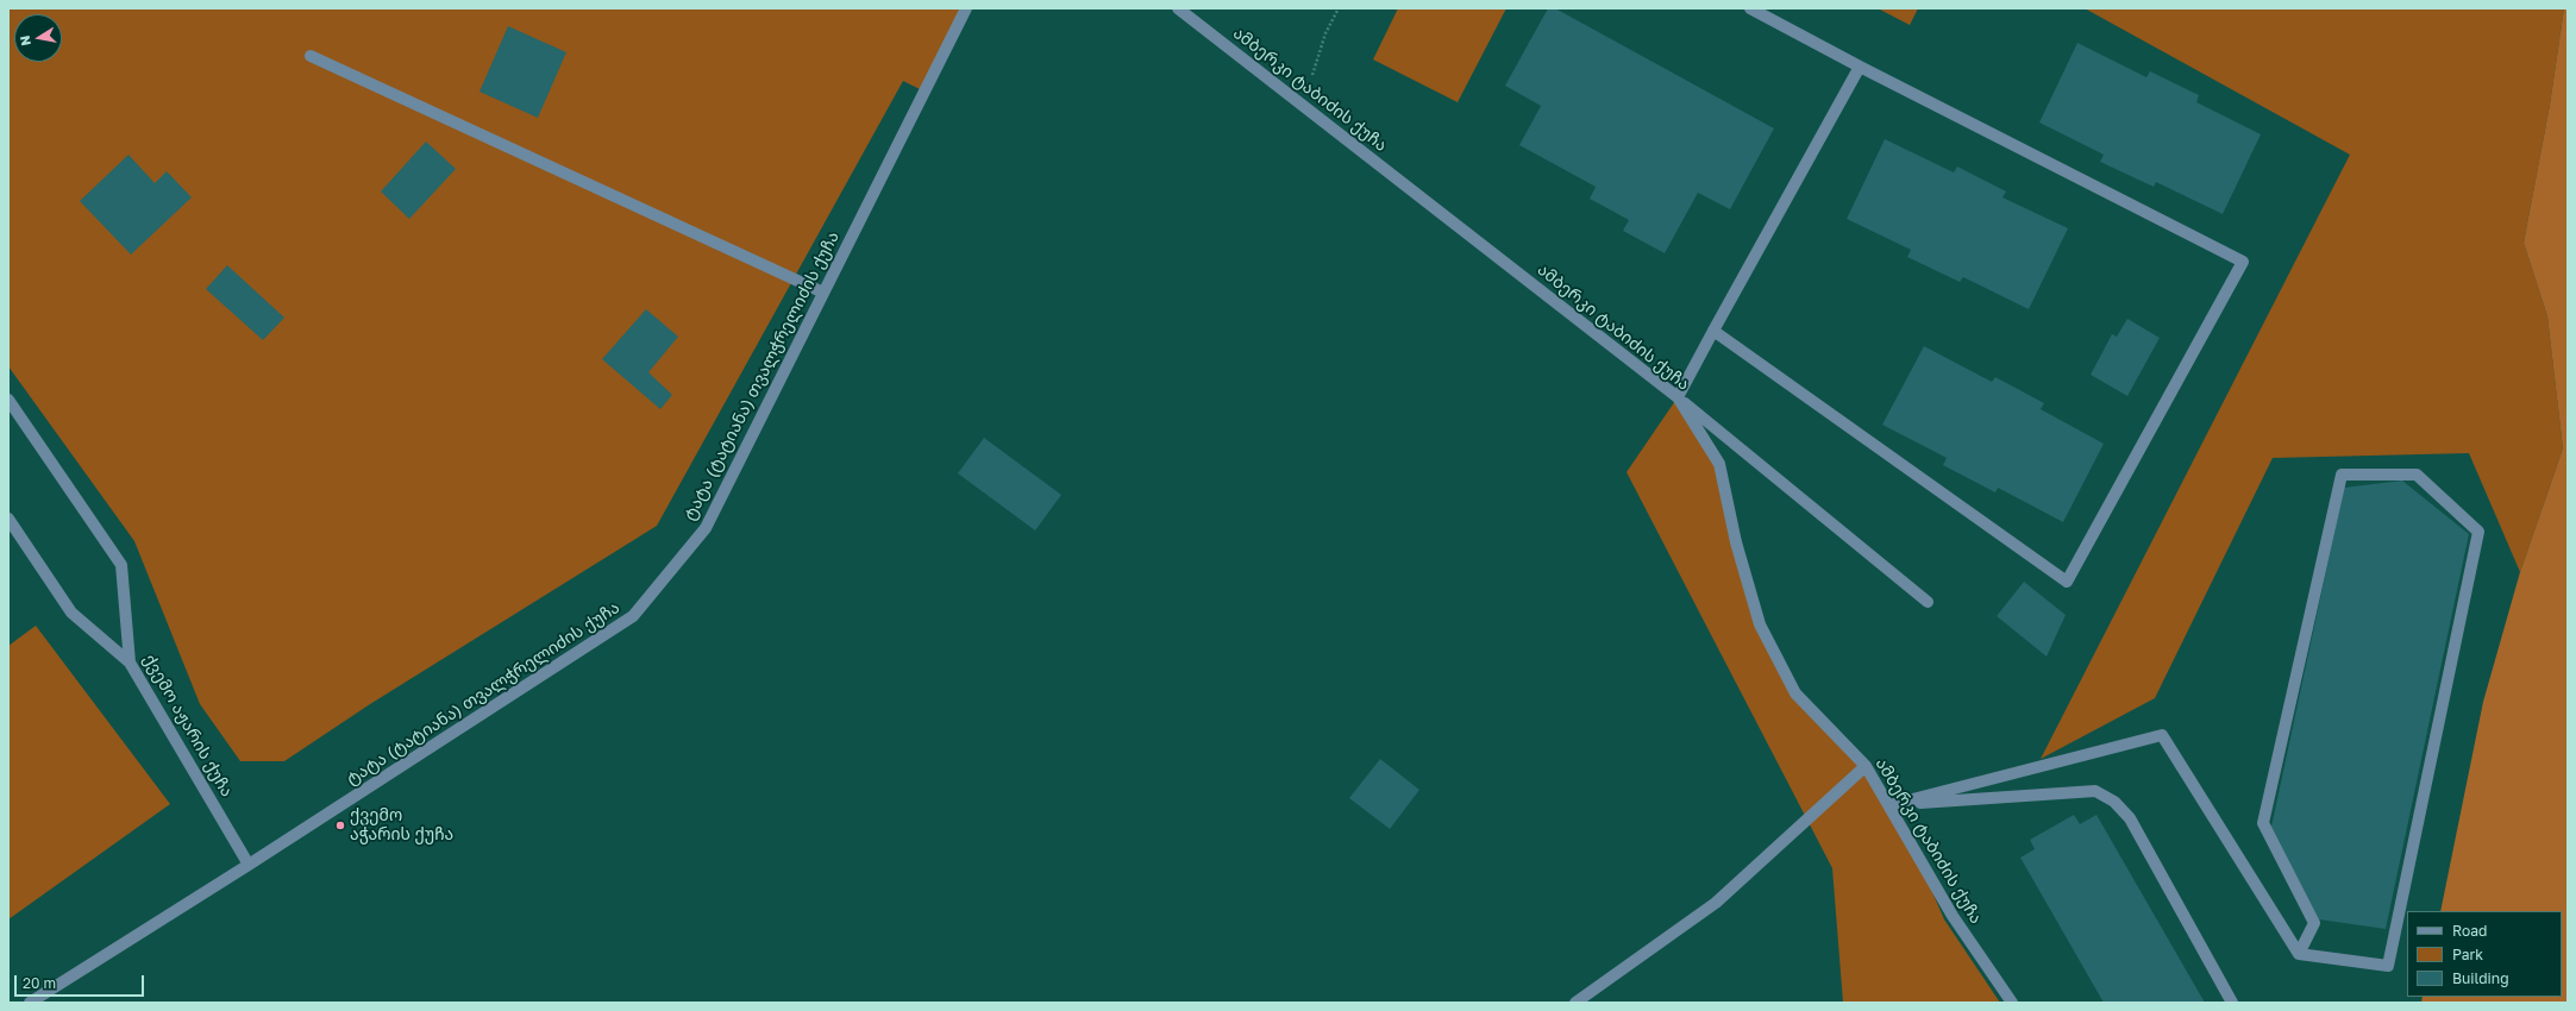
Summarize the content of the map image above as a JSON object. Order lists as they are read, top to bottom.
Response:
{
  "streets": {
    "street": ["ამბერკი ტაბიძის ქუჩა", "ტატა (ტატიანა) თვალჭრელიძის ქუჩა", "ქვემო აჟარის ქუჩა"]
  },
  "crossings": [
    ["ტატა (ტატიანა) თვალჭრელიძის ქუჩა", "ქვემო აჟარის ქუჩა"]
  ],
  "places": ["ქვემო აჭარის ქუჩა"],
  "legend": ["Road", "Park", "Building"],
  "scale_bar": "20 m",
  "north": "left"
}
